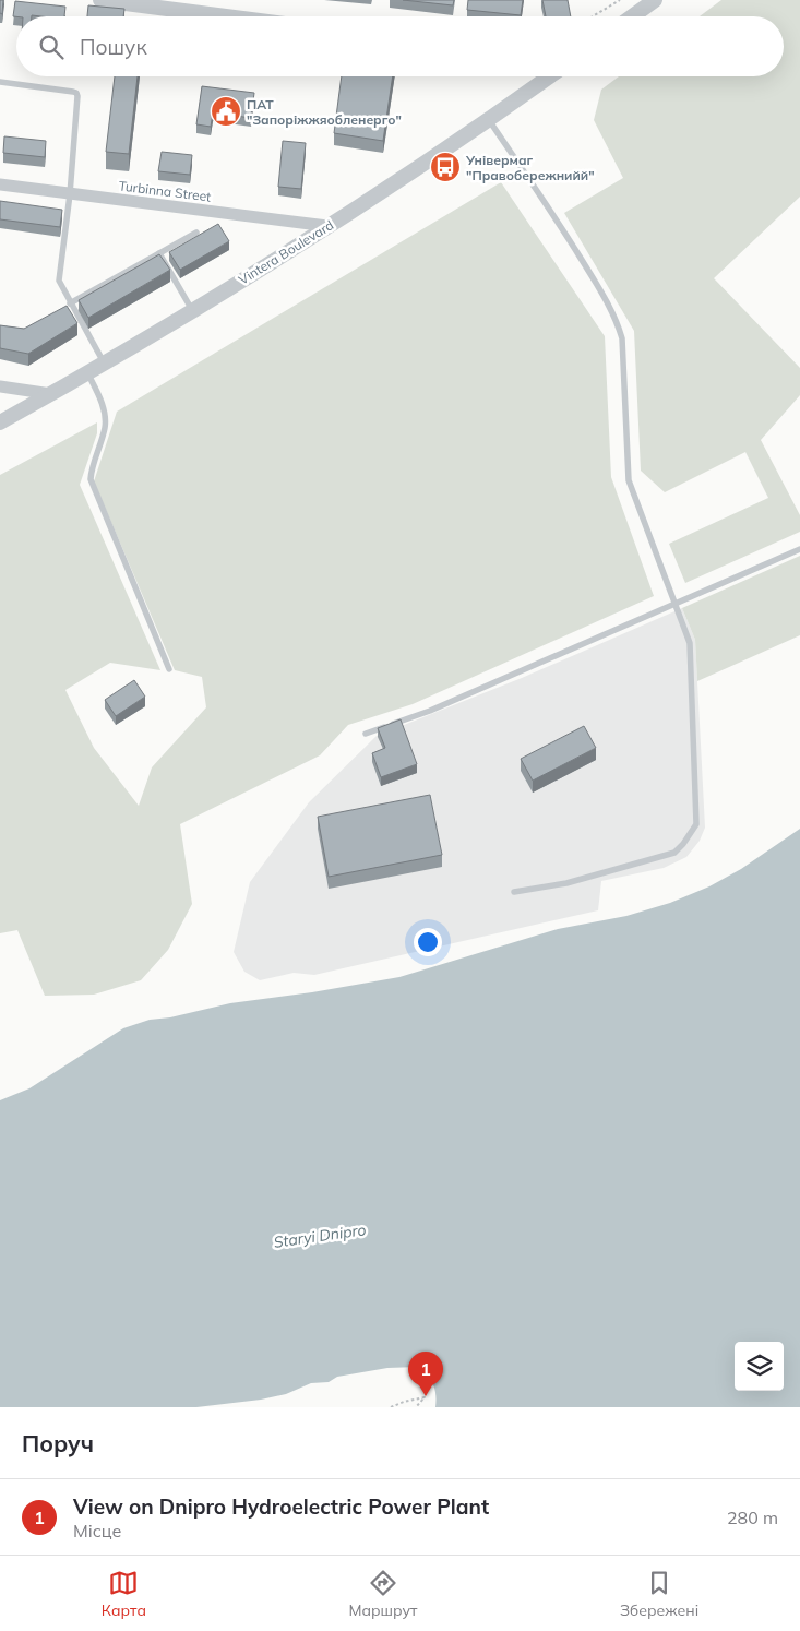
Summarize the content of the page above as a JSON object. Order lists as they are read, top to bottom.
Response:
{
  "streets": {
    "street": ["Turbinna Street", "Vintera Boulevard"]
  },
  "crossings": [
    ["Turbinna Street", "Vintera Boulevard"]
  ],
  "water": ["Staryi Dnipro"],
  "places": {
    "public building": ["ПАТ \"Запоріжжяобленерго\""],
    "bus stop": ["Універмаг \"Правобережнийй\""]
  },
  "page": {
    "search": "Пошук",
    "pins": "1",
    "heading": "Поруч",
    "list": [
      {
        "mark": "1",
        "name": "View on Dnipro Hydroelectric Power Plant",
        "note": "Місце",
        "value": "280 m"
      }
    ],
    "nav": ["Карта", "Маршрут", "Збережені"]
  }
}
